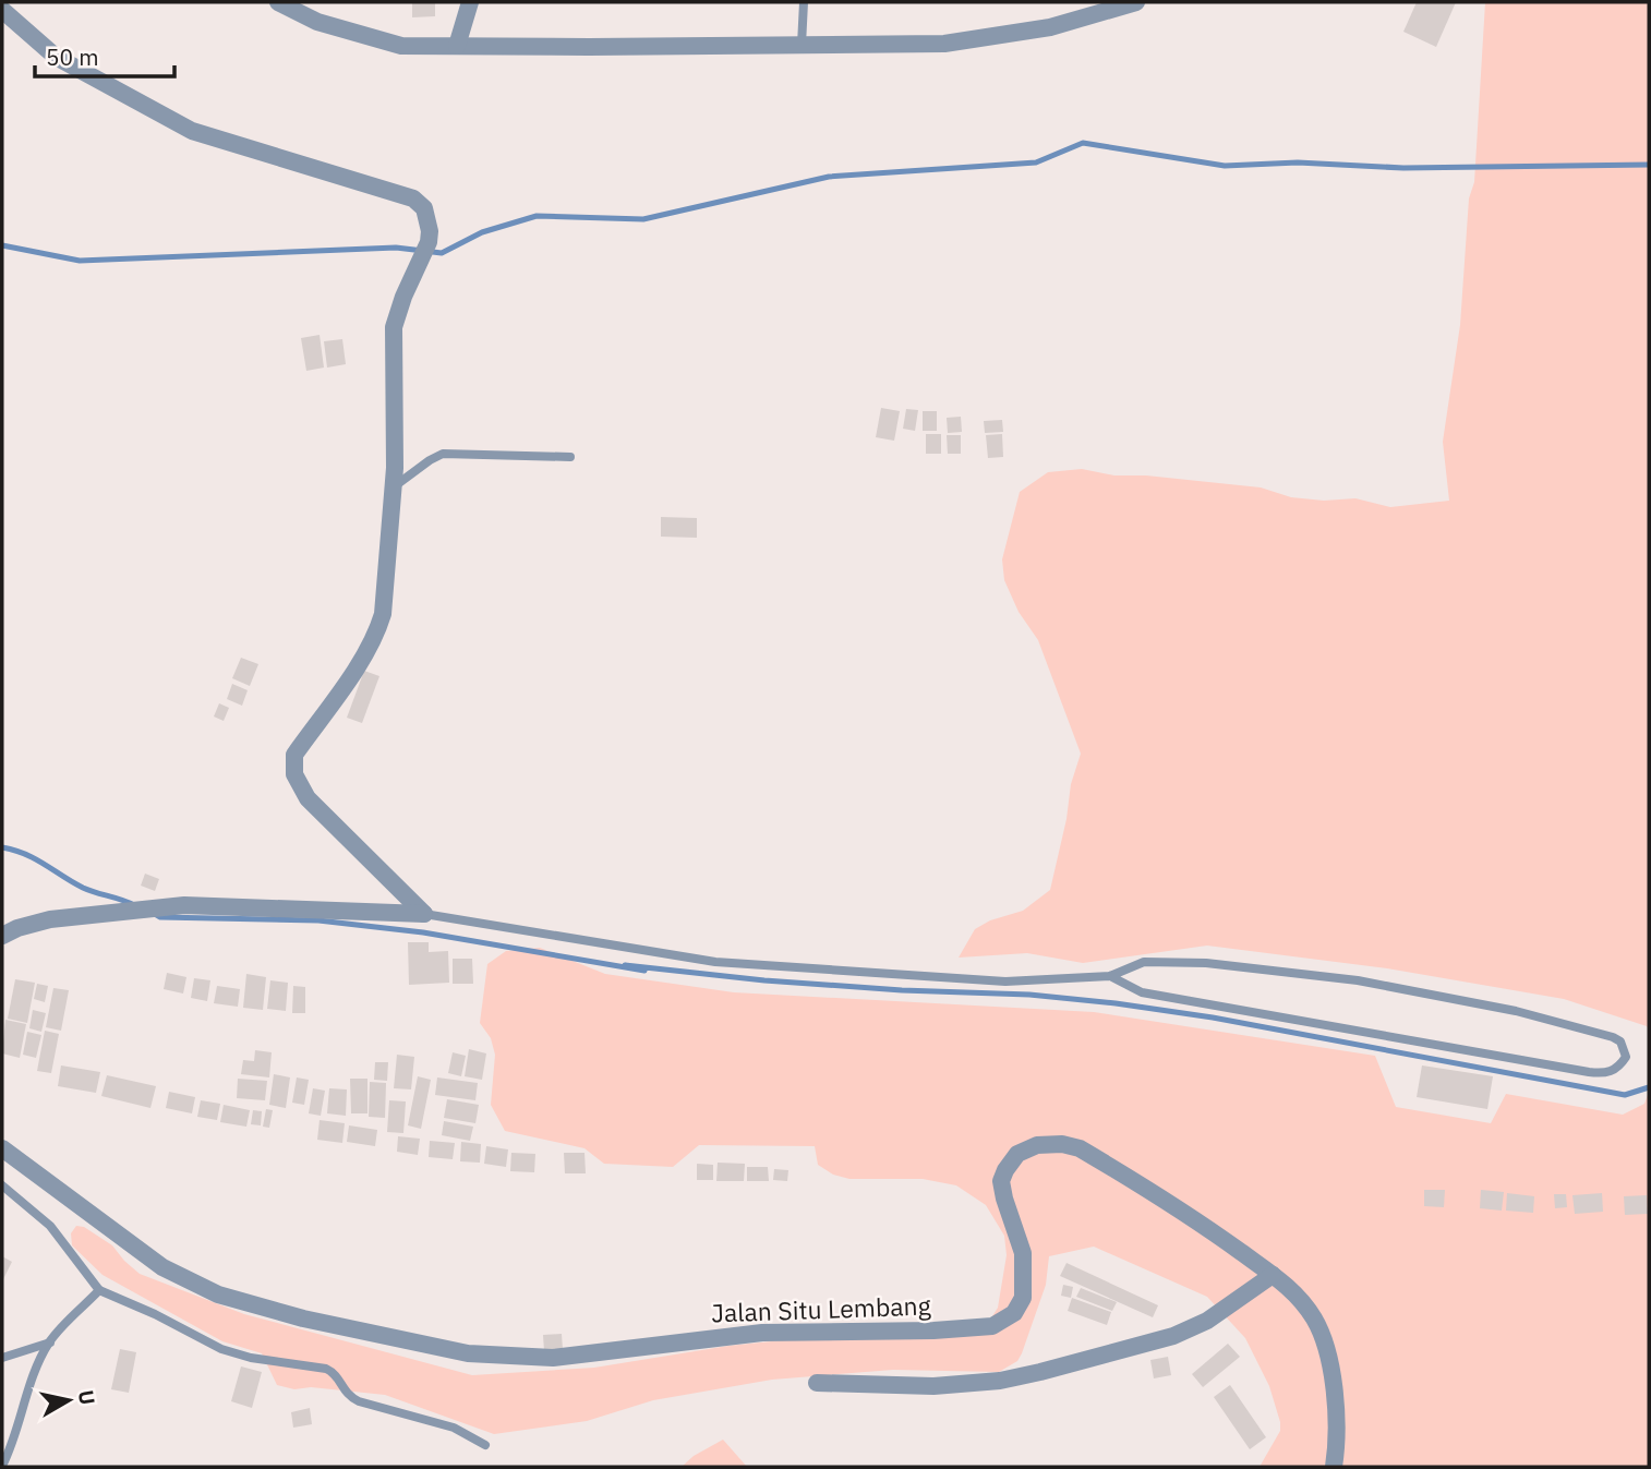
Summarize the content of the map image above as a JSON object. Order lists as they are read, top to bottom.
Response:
{
  "streets": {
    "street": ["Jalan Situ Lembang"]
  },
  "scale_bar": "50 m",
  "north": "right"
}
